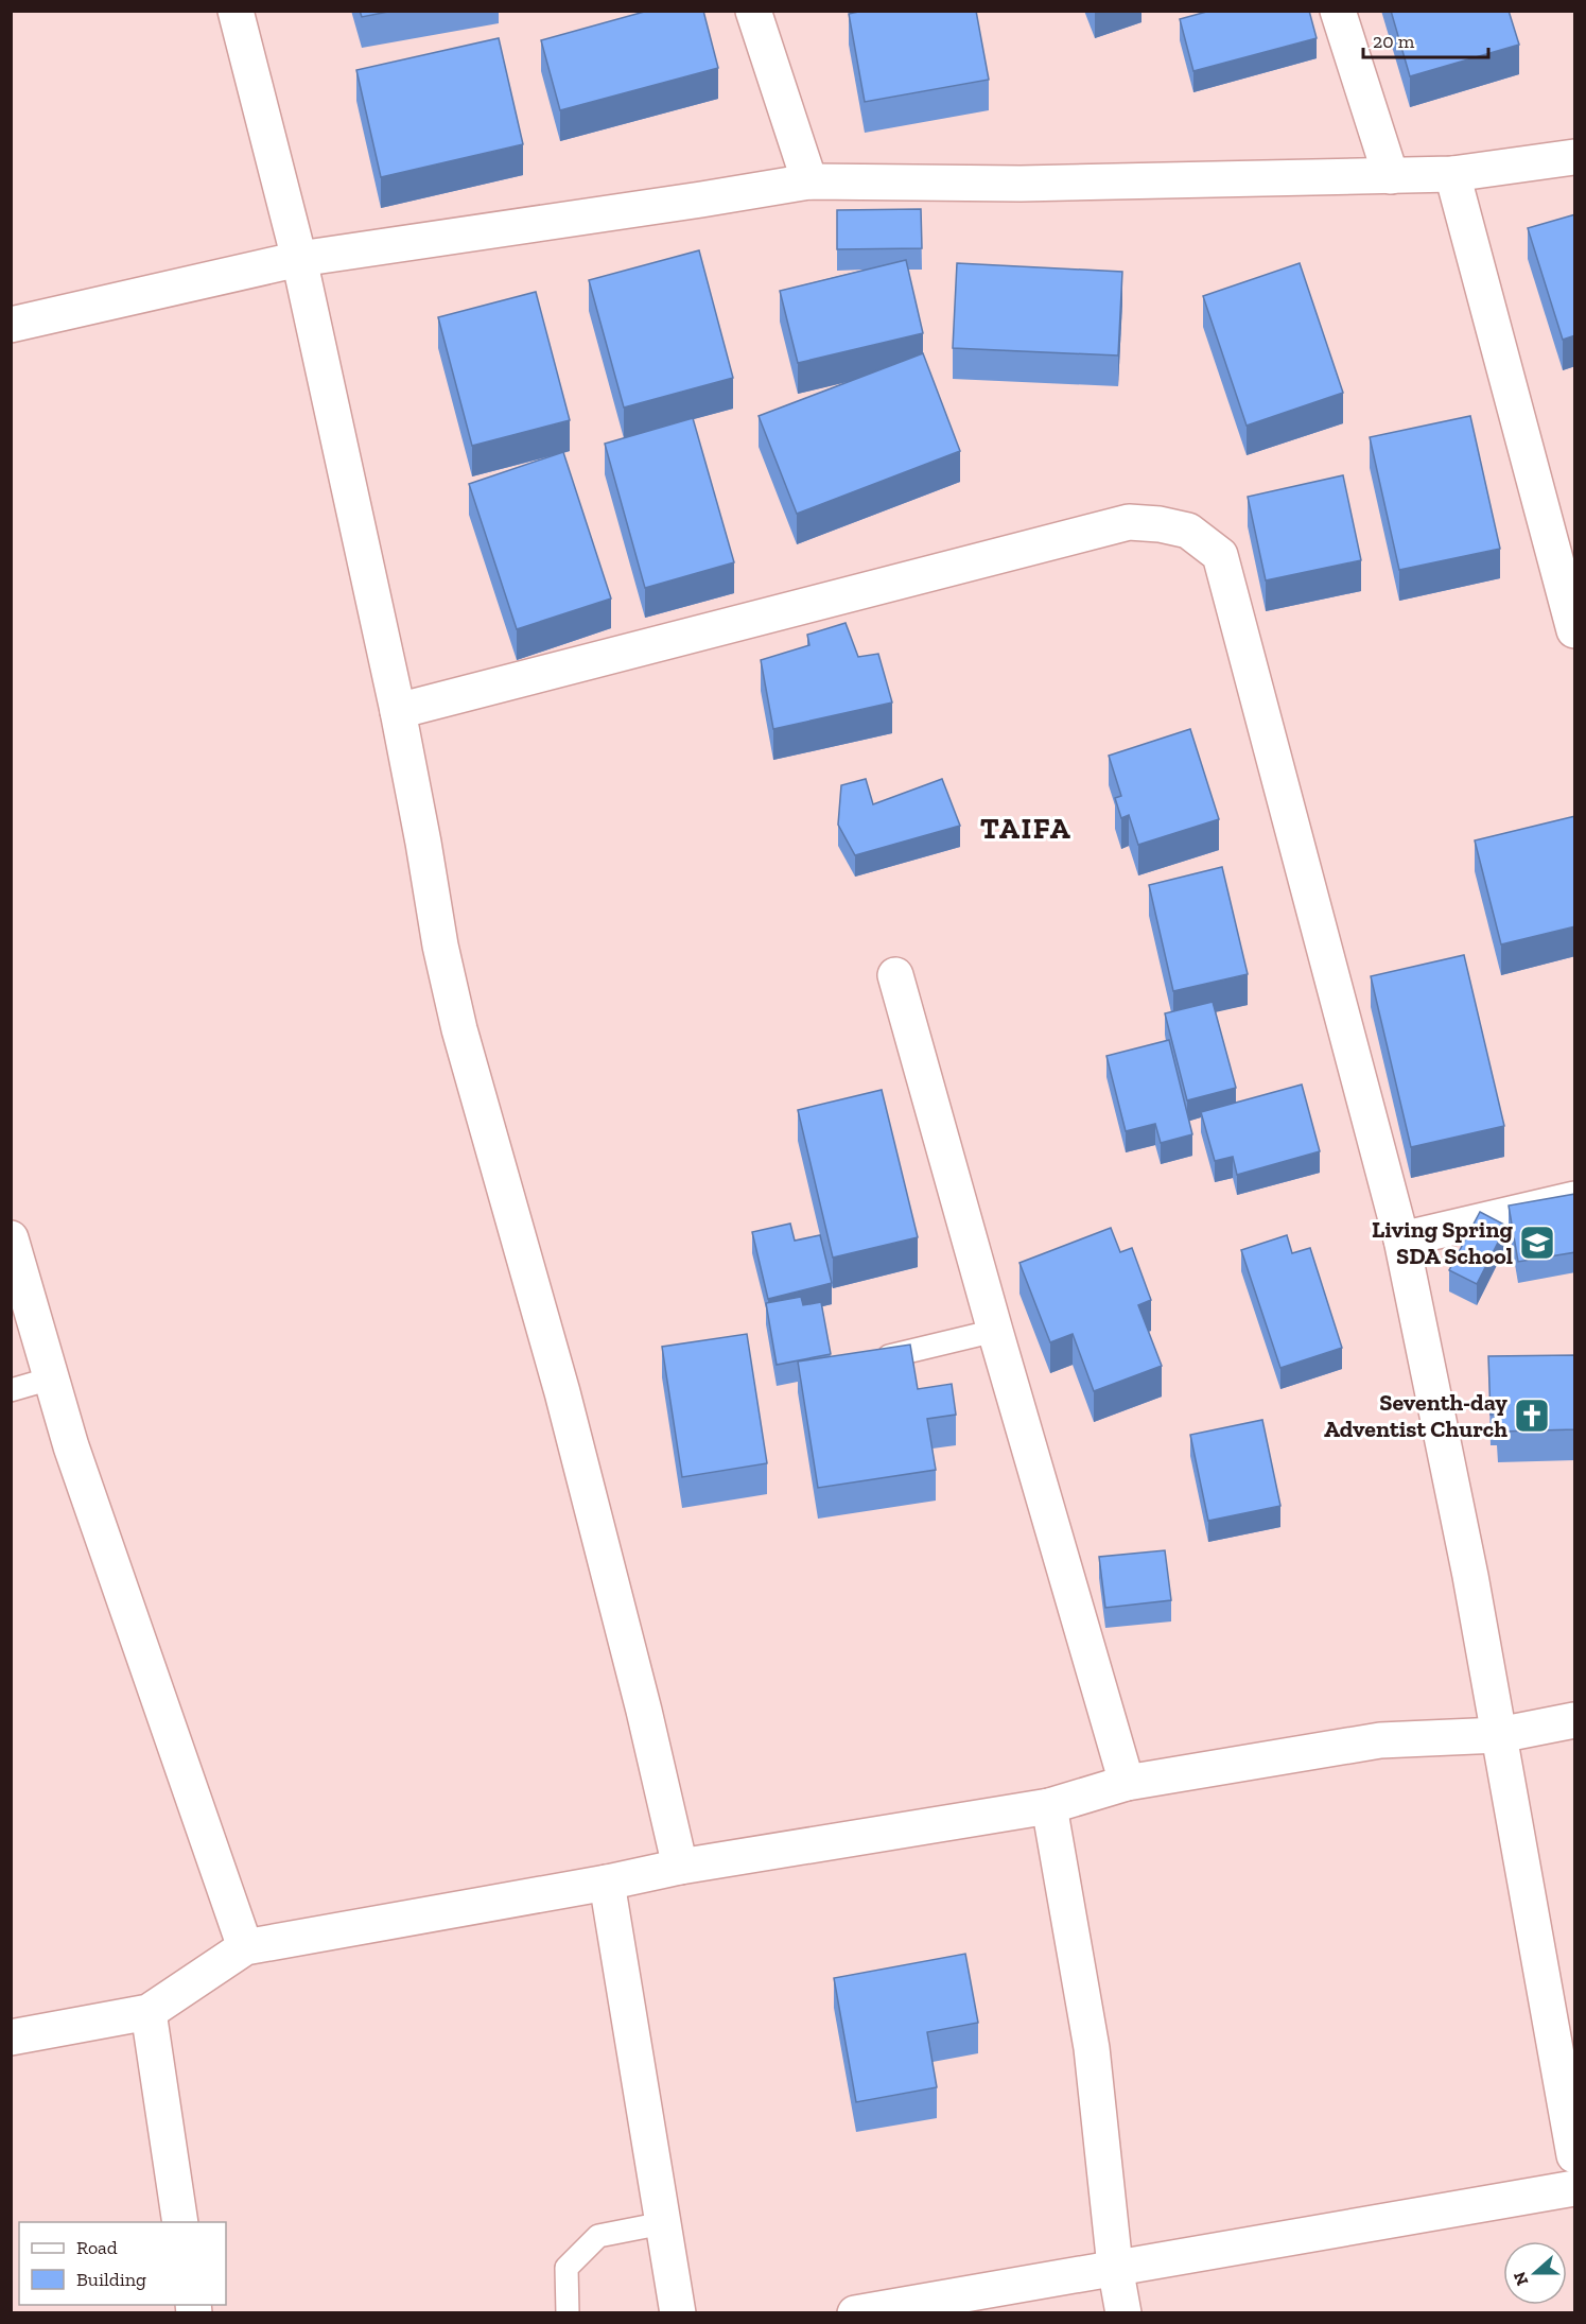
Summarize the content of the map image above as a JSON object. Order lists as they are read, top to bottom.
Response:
{
  "districts": ["TAIFA"],
  "places": {
    "school or university": ["Living Spring SDA School"],
    "church": ["Seventh-day Adventist Church"]
  },
  "legend": ["Road", "Building"],
  "scale_bar": "20 m",
  "north": "left"
}
